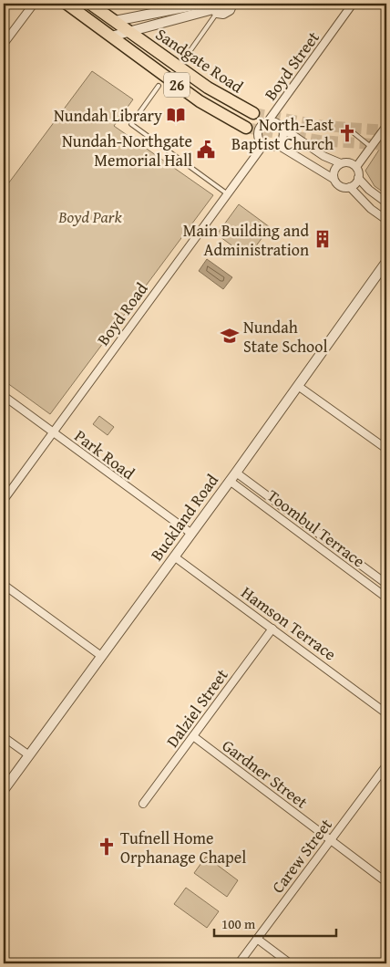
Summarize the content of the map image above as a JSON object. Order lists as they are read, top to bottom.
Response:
{
  "streets": {
    "highway": ["Sandgate Road", "26"],
    "street": [
      "Boyd Street",
      "Boyd Road",
      "Park Road",
      "Buckland Road",
      "Toombul Terrace",
      "Hamson Terrace",
      "Dalziel Street",
      "Gardner Street",
      "Carew Street"
    ]
  },
  "crossings": [
    ["Boyd Street", "Boyd Road"],
    ["Boyd Road", "Park Road"],
    ["Park Road", "Buckland Road"],
    ["Buckland Road", "Toombul Terrace"],
    ["Buckland Road", "Hamson Terrace"],
    ["Hamson Terrace", "Dalziel Street"],
    ["Dalziel Street", "Gardner Street"],
    ["Gardner Street", "Carew Street"]
  ],
  "parks": ["Boyd Park"],
  "places": {
    "library": ["Nundah Library"],
    "church": ["North-East Baptist Church", "Tufnell Home Orphanage Chapel"],
    "public building": ["Nundah-Northgate Memorial Hall"],
    "building": ["Main Building and Administration"],
    "school or university": ["Nundah State School"]
  },
  "scale_bar": "100 m"
}
